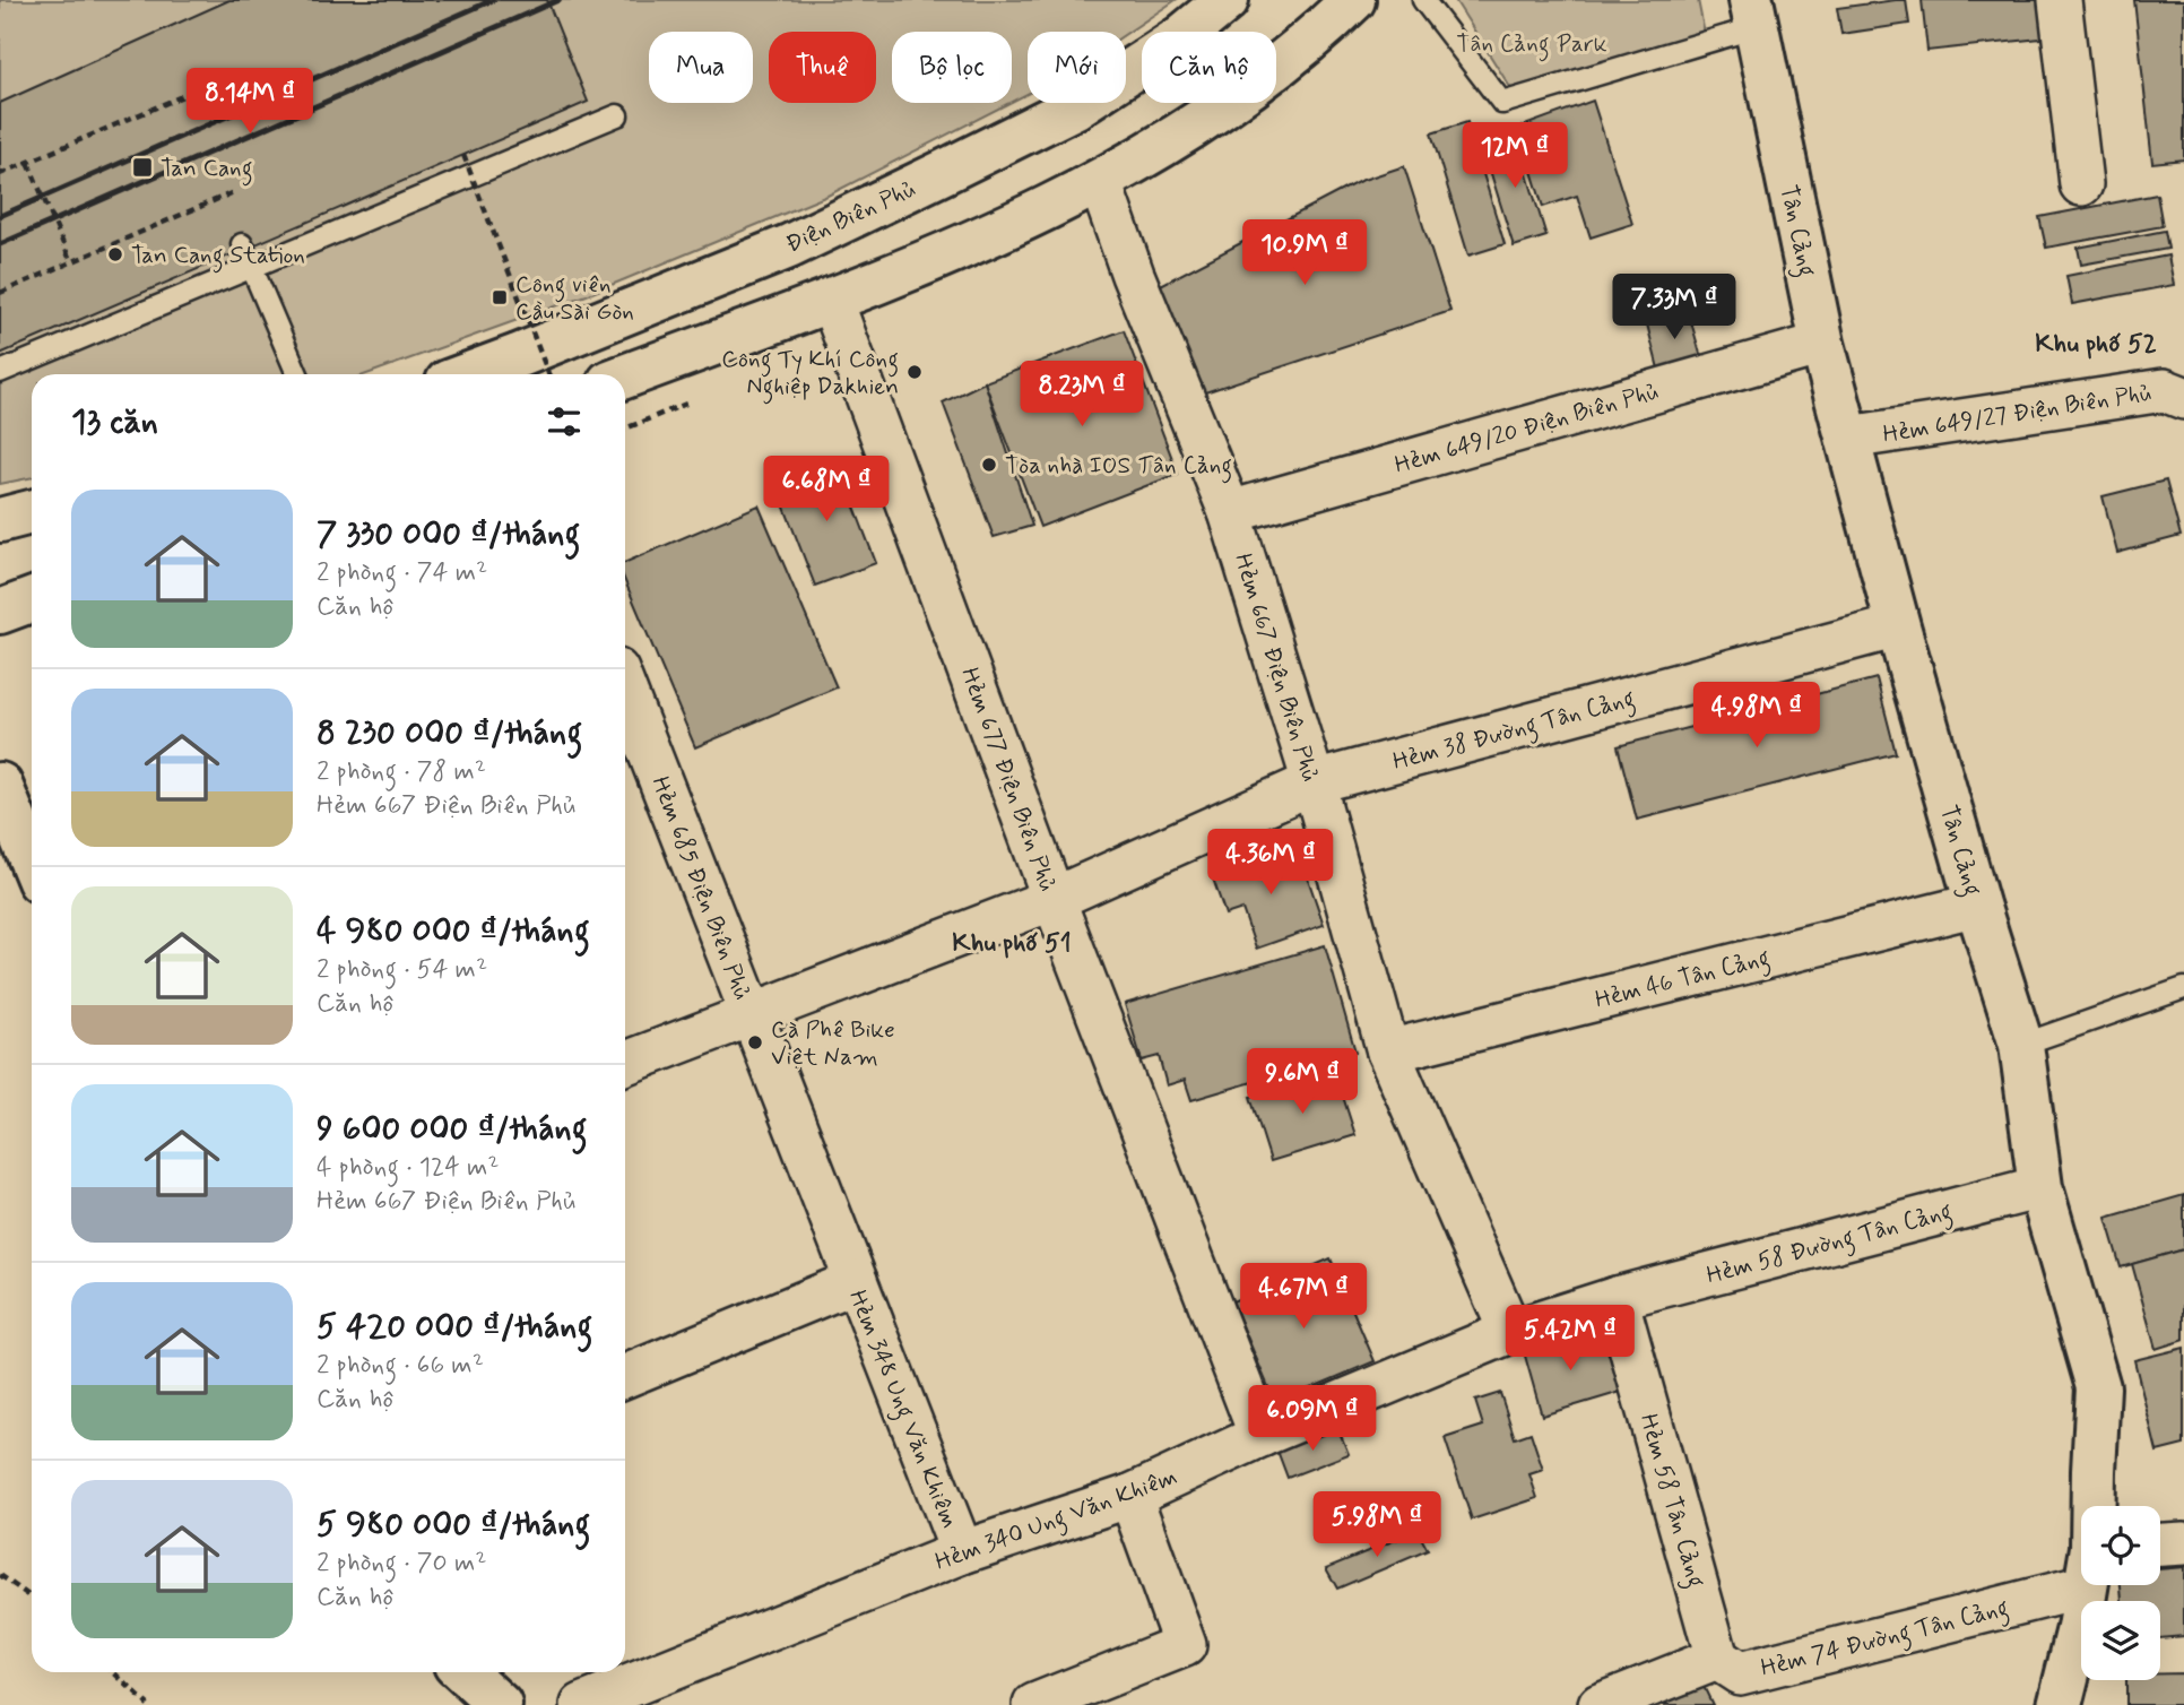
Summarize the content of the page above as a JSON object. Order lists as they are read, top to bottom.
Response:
{
  "streets": {
    "main road": ["Điện Biên Phủ", "Tân Cảng"],
    "street": [
      "Hẻm 649/27 Điện Biên Phủ",
      "Hẻm 649/20 Điện Biên Phủ",
      "Hẻm 667 Điện Biên Phủ",
      "Hẻm 38 Đường Tân Cảng",
      "Hẻm 677 Điện Biên Phủ",
      "Hẻm 685 Điện Biên Phủ",
      "Hẻm 46 Tân Cảng",
      "Hẻm 58 Đường Tân Cảng",
      "Hẻm 348 Ung Văn Khiêm",
      "Hẻm 58 Tân Cảng",
      "Hẻm 340 Ung Văn Khiêm",
      "Hẻm 74 Đường Tân Cảng"
    ]
  },
  "crossings": [
    ["Tân Cảng", "Hẻm 649/27 Điện Biên Phủ"],
    ["Tân Cảng", "Hẻm 649/20 Điện Biên Phủ"],
    ["Tân Cảng", "Hẻm 38 Đường Tân Cảng"],
    ["Tân Cảng", "Hẻm 46 Tân Cảng"],
    ["Tân Cảng", "Hẻm 58 Đường Tân Cảng"],
    ["Hẻm 649/20 Điện Biên Phủ", "Hẻm 667 Điện Biên Phủ"],
    ["Hẻm 667 Điện Biên Phủ", "Hẻm 38 Đường Tân Cảng"],
    ["Hẻm 667 Điện Biên Phủ", "Hẻm 46 Tân Cảng"],
    ["Hẻm 667 Điện Biên Phủ", "Hẻm 340 Ung Văn Khiêm"],
    ["Hẻm 38 Đường Tân Cảng", "Hẻm 677 Điện Biên Phủ"],
    ["Hẻm 38 Đường Tân Cảng", "Hẻm 685 Điện Biên Phủ"],
    ["Hẻm 677 Điện Biên Phủ", "Hẻm 340 Ung Văn Khiêm"],
    ["Hẻm 685 Điện Biên Phủ", "Hẻm 348 Ung Văn Khiêm"],
    ["Hẻm 58 Đường Tân Cảng", "Hẻm 58 Tân Cảng"],
    ["Hẻm 58 Đường Tân Cảng", "Hẻm 340 Ung Văn Khiêm"],
    ["Hẻm 348 Ung Văn Khiêm", "Hẻm 340 Ung Văn Khiêm"],
    ["Hẻm 58 Tân Cảng", "Hẻm 340 Ung Văn Khiêm"],
    ["Hẻm 58 Tân Cảng", "Hẻm 74 Đường Tân Cảng"]
  ],
  "districts": ["Khu phố 52", "Khu phố 51"],
  "parks": ["Tân Cảng Park"],
  "places": {
    "transit": ["Tan Cang", "Công viên Cầu Sài Gòn"],
    "other": [
      "Tan Cang Station",
      "Công Ty Khí Công Nghiệp Dakhien",
      "Tòa nhà IOS Tân Cảng",
      "Cà Phê Bike Việt Nam"
    ]
  },
  "page": {
    "chip": [
      "Mua",
      "Thuê",
      "Bộ lọc",
      "Mới",
      "Căn hộ"
    ],
    "price": [
      "8.14M ₫",
      "12M ₫",
      "10.9M ₫",
      "7.33M ₫",
      "8.23M ₫",
      "6.68M ₫",
      "4.98M ₫",
      "4.36M ₫",
      "9.6M ₫",
      "4.67M ₫",
      "5.42M ₫",
      "6.09M ₫",
      "5.98M ₫"
    ],
    "heading": "13 căn",
    "list": [
      {
        "name": "7 330 000 ₫/tháng",
        "note": "2 phòng · 74 m² · Căn hộ"
      },
      {
        "name": "8 230 000 ₫/tháng",
        "note": "2 phòng · 78 m² · Hẻm 667 Điện Biên Phủ"
      },
      {
        "name": "4 980 000 ₫/tháng",
        "note": "2 phòng · 54 m² · Căn hộ"
      },
      {
        "name": "9 600 000 ₫/tháng",
        "note": "4 phòng · 124 m² · Hẻm 667 Điện Biên Phủ"
      },
      {
        "name": "5 420 000 ₫/tháng",
        "note": "2 phòng · 66 m² · Căn hộ"
      },
      {
        "name": "5 980 000 ₫/tháng",
        "note": "2 phòng · 70 m² · Căn hộ"
      }
    ]
  }
}
